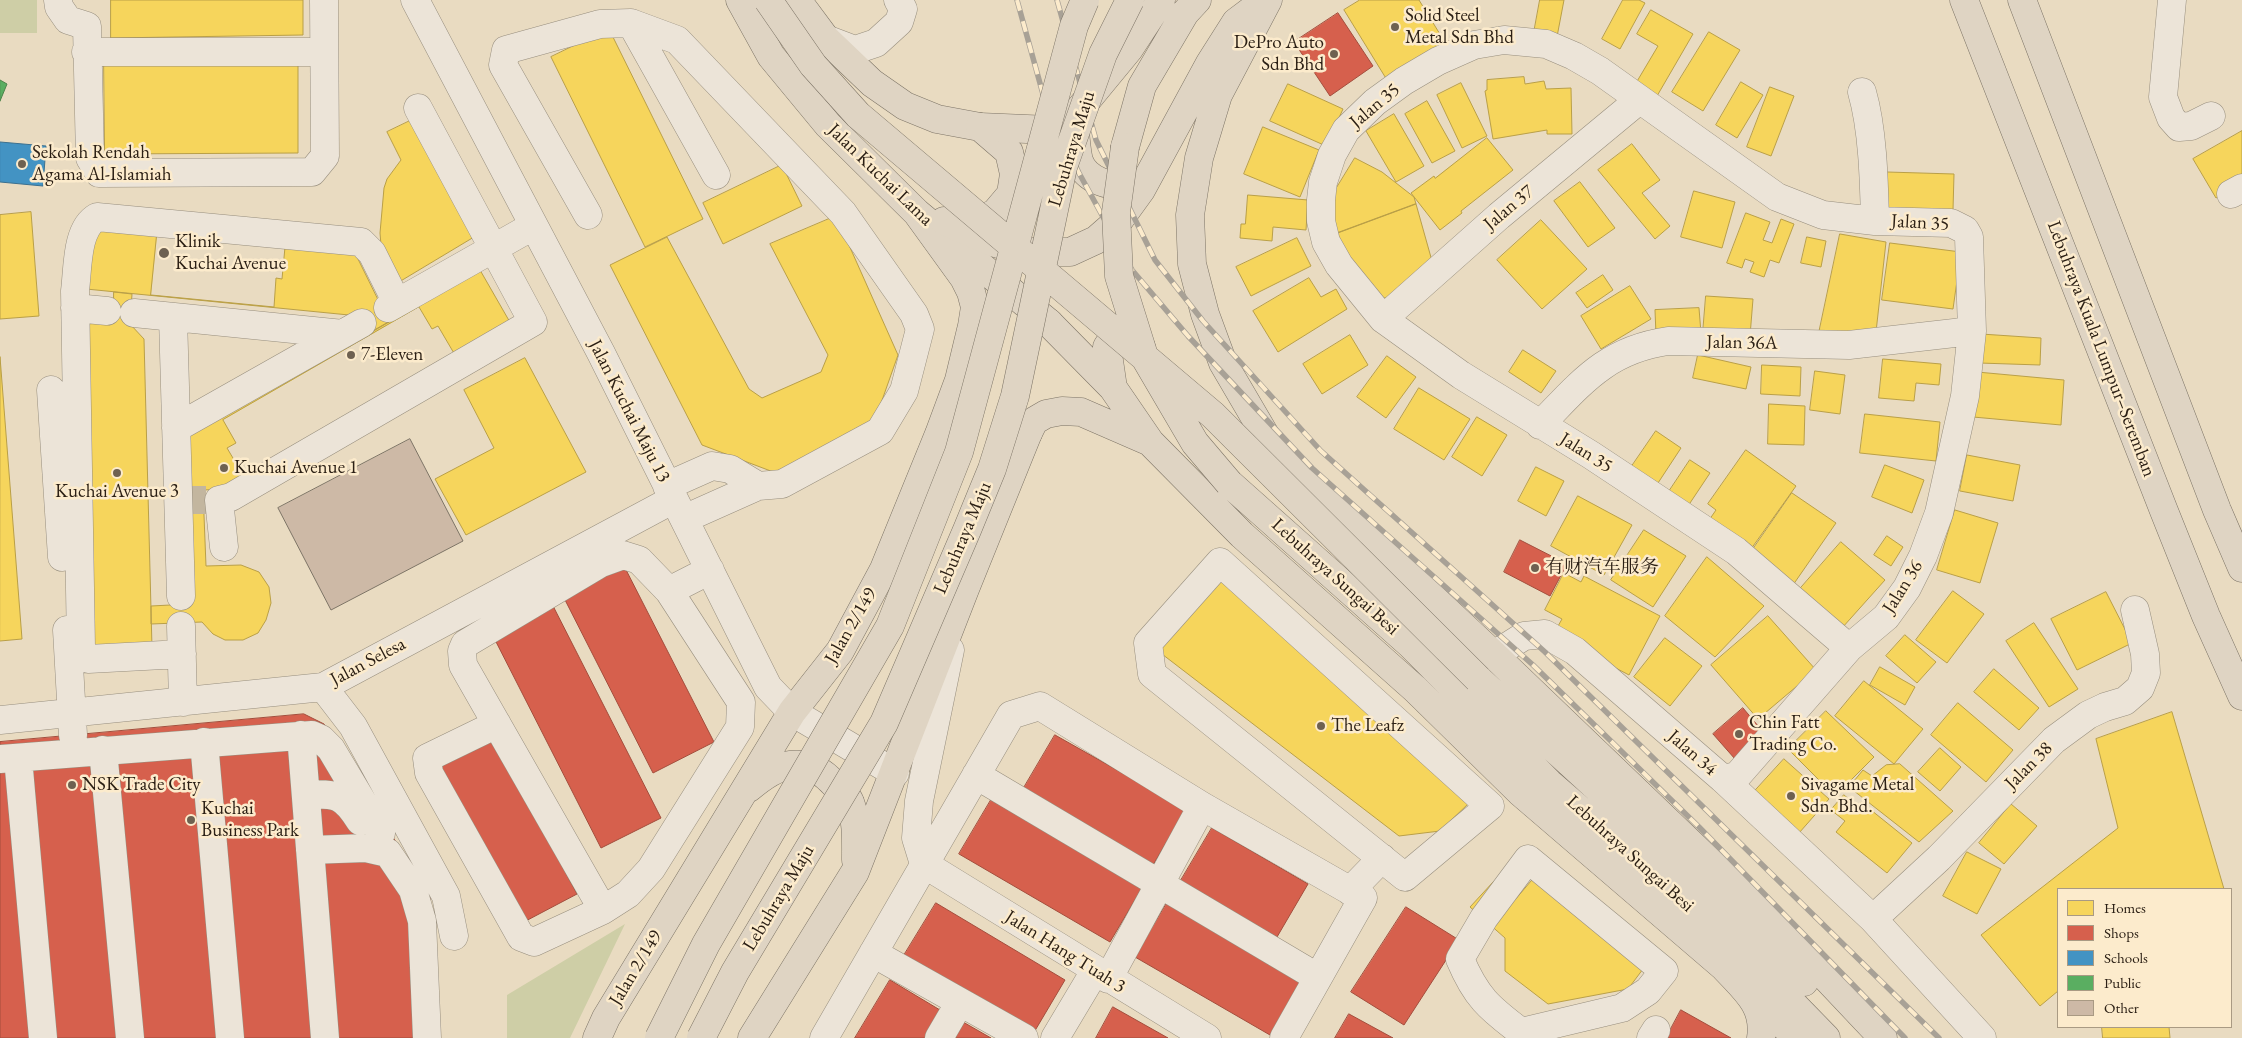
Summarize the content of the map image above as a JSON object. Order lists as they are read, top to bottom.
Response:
{
  "streets": {
    "main road": [
      "Lebuhraya Maju",
      "Jalan Kuchai Lama",
      "Lebuhraya Kuala Lumpur–Seremban",
      "Lebuhraya Sungai Besi",
      "Jalan 2/149"
    ],
    "street": [
      "Jalan 35",
      "Jalan 37",
      "Jalan 36A",
      "Jalan Kuchai Maju 13",
      "Jalan 36",
      "Jalan Selesa",
      "Jalan 34",
      "Jalan 38",
      "Jalan Hang Tuah 3"
    ]
  },
  "crossings": [
    ["Jalan 35", "Jalan 37"],
    ["Jalan 35", "Jalan 36A"],
    ["Jalan 35", "Jalan 36"],
    ["Jalan Kuchai Lama", "Jalan 2/149"],
    ["Jalan 36A", "Jalan 36"],
    ["Jalan Kuchai Maju 13", "Jalan 2/149"],
    ["Jalan Kuchai Maju 13", "Jalan Selesa"],
    ["Jalan 36", "Jalan 34"],
    ["Jalan 34", "Jalan 38"]
  ],
  "places": [
    "Solid Steel Metal Sdn Bhd",
    "DePro Auto Sdn Bhd",
    "Sekolah Rendah Agama Al-Islamiah",
    "Klinik Kuchai Avenue",
    "7-Eleven",
    "Kuchai Avenue 1",
    "Kuchai Avenue 3",
    "有财汽车服务",
    "The Leafz",
    "Chin Fatt Trading Co.",
    "NSK Trade City",
    "Sivagame Metal Sdn. Bhd.",
    "Kuchai Business Park"
  ],
  "legend": [
    "Homes",
    "Shops",
    "Schools",
    "Public",
    "Other"
  ]
}
